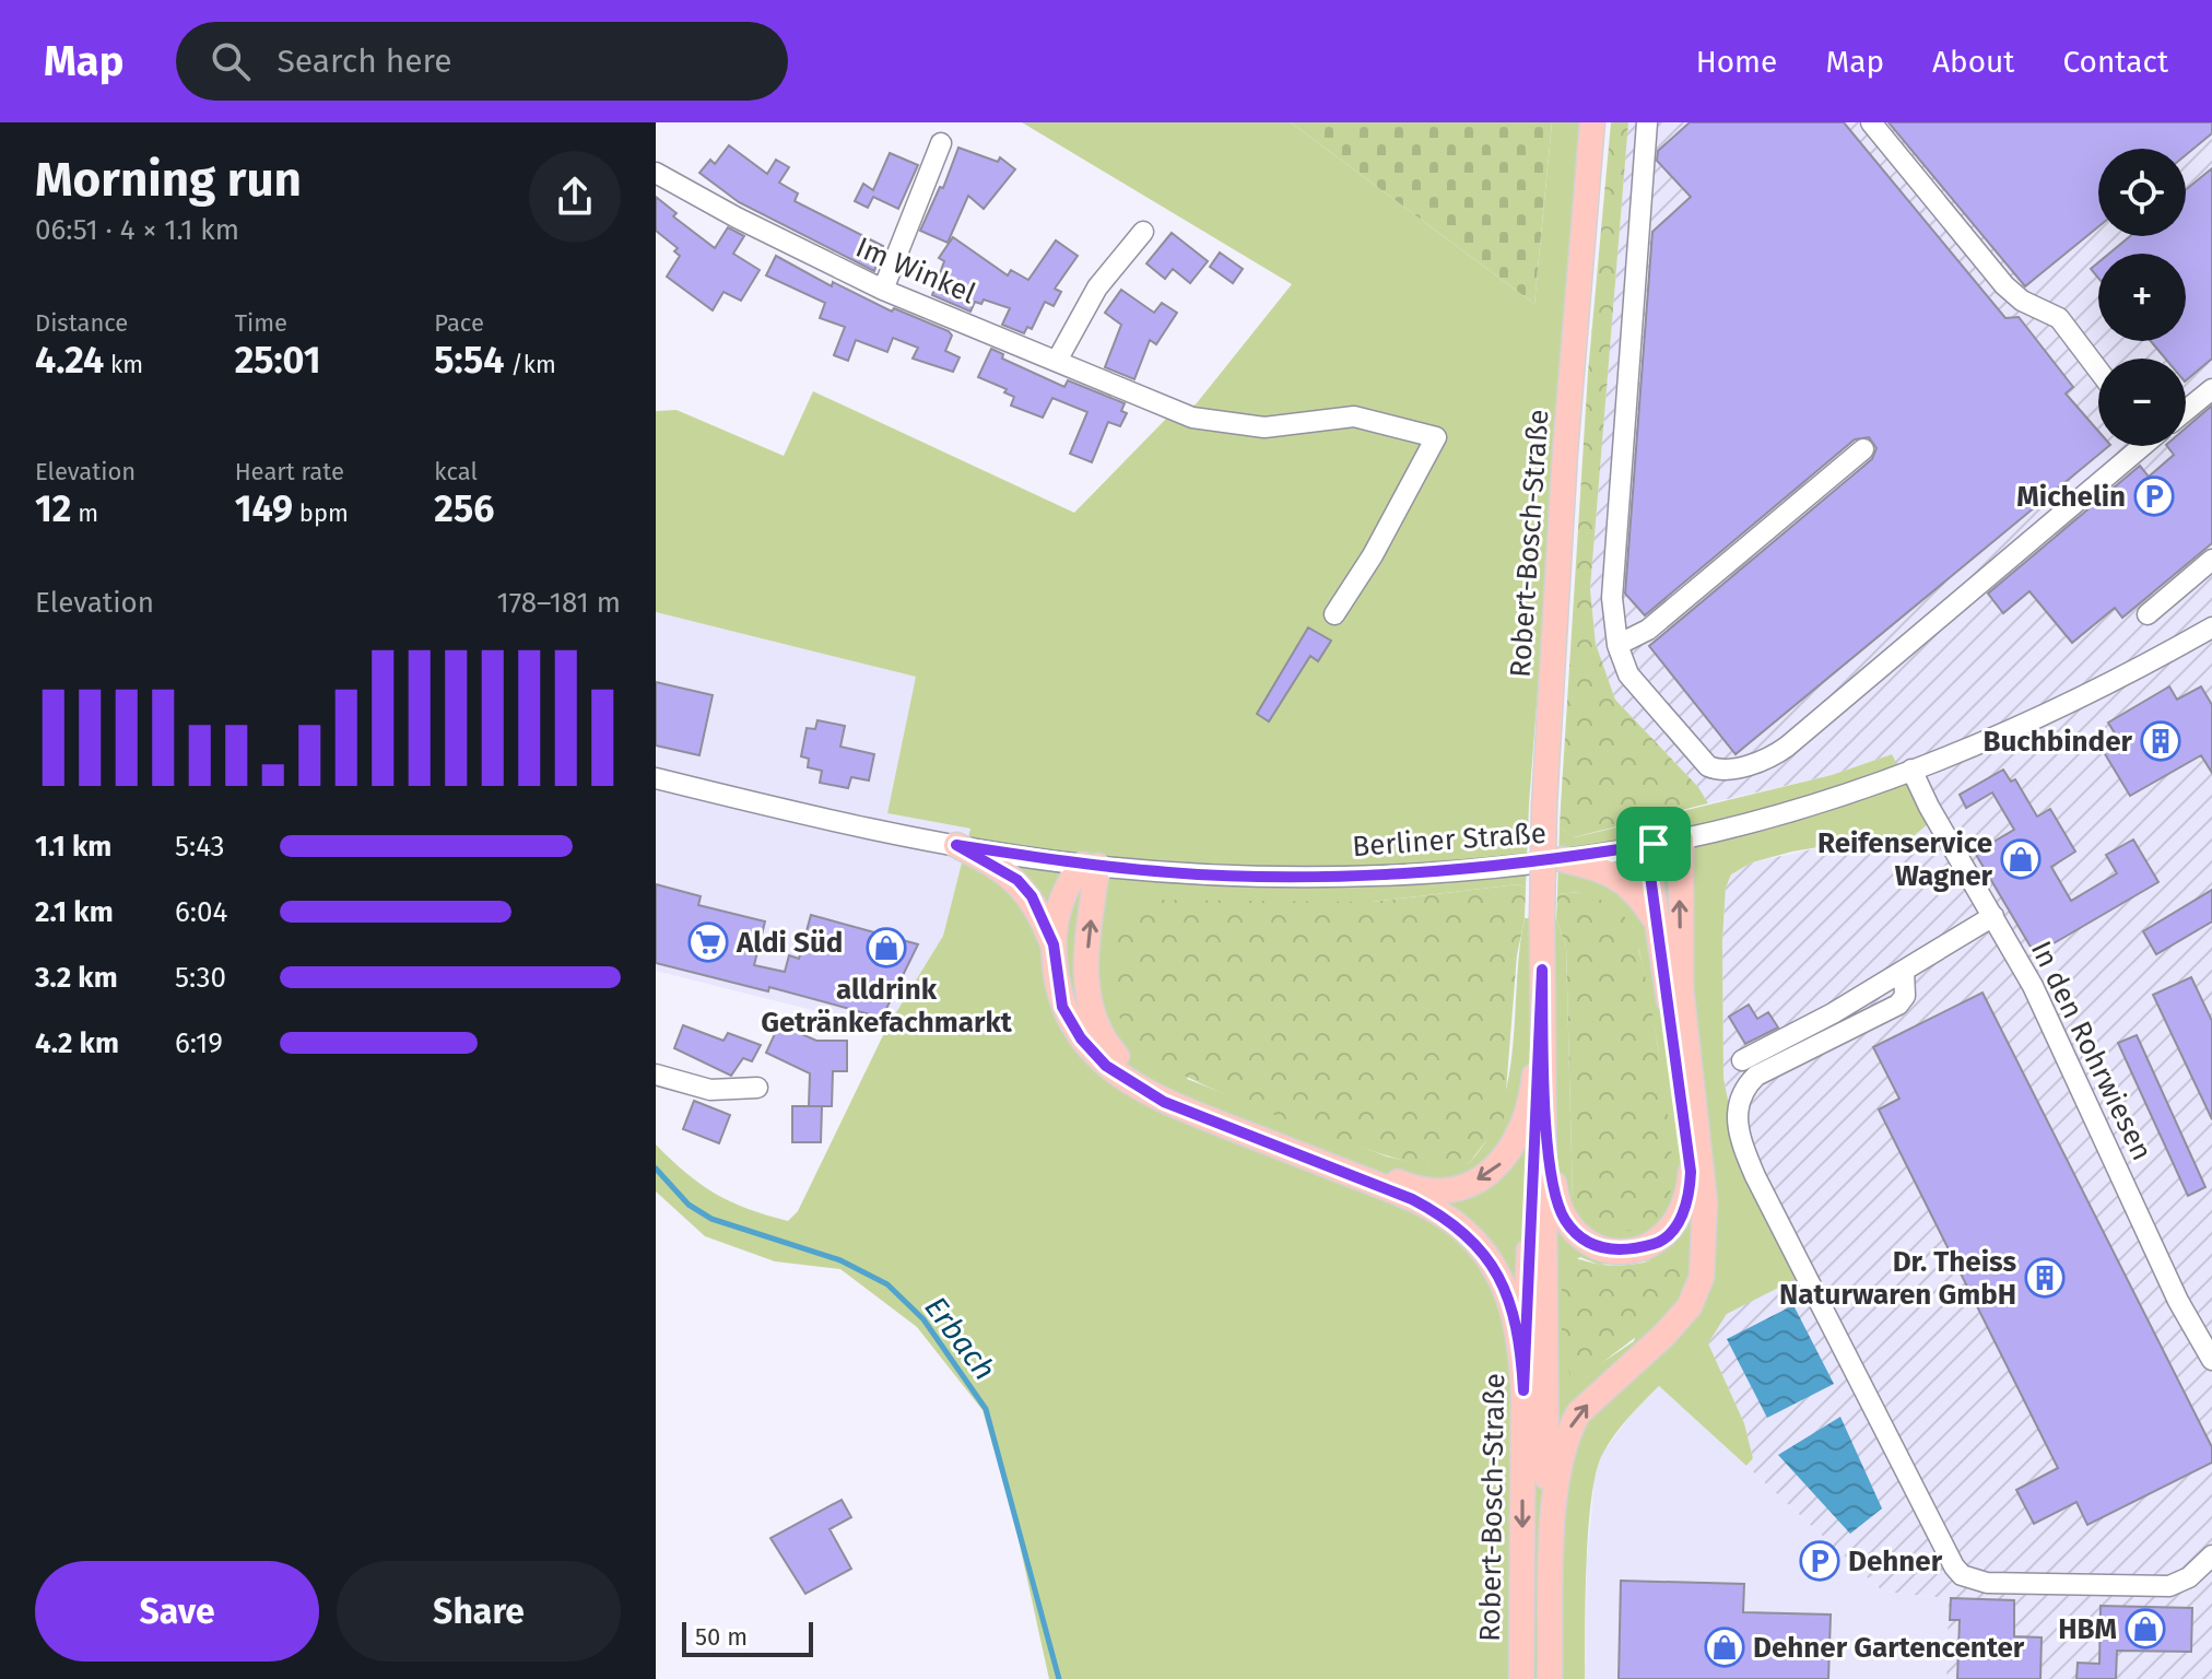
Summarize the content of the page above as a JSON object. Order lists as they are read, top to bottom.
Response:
{
  "streets": {
    "main road": ["Robert-Bosch-Straße"],
    "street": ["Im Winkel", "Berliner Straße", "In den Rohrwiesen"]
  },
  "crossings": [
    ["Berliner Straße", "In den Rohrwiesen"]
  ],
  "water": ["Erbach"],
  "places": {
    "parking": ["Michelin", "Dehner"],
    "building": ["Buchbinder", "Dr. Theiss Naturwaren GmbH"],
    "shop": [
      "Reifenservice Wagner",
      "alldrink Getränkefachmarkt",
      "HBM",
      "Dehner Gartencenter"
    ],
    "supermarket": ["Aldi Süd"]
  },
  "scale_bar": "50 m",
  "page": {
    "header": "Map",
    "search": "Search here",
    "nav": [
      "Home",
      "Map",
      "About",
      "Contact"
    ],
    "heading": ["Morning run", "06:51 · 4 × 1.1 km"],
    "map_buttons": ["+", "−"],
    "stats": [
      ["Distance", "4.24 km"],
      ["Time", "25:01"],
      ["Pace", "5:54 /km"],
      ["Elevation", "12 m"],
      ["Heart rate", "149 bpm"],
      ["kcal", "256"]
    ],
    "chart": ["Elevation", "178–181 m"],
    "list": [
      {
        "name": "1.1 km",
        "note": "5:43"
      },
      {
        "name": "2.1 km",
        "note": "6:04"
      },
      {
        "name": "3.2 km",
        "note": "5:30"
      },
      {
        "name": "4.2 km",
        "note": "6:19"
      }
    ],
    "buttons": ["Save", "Share"],
    "scale": "50 m"
  }
}
